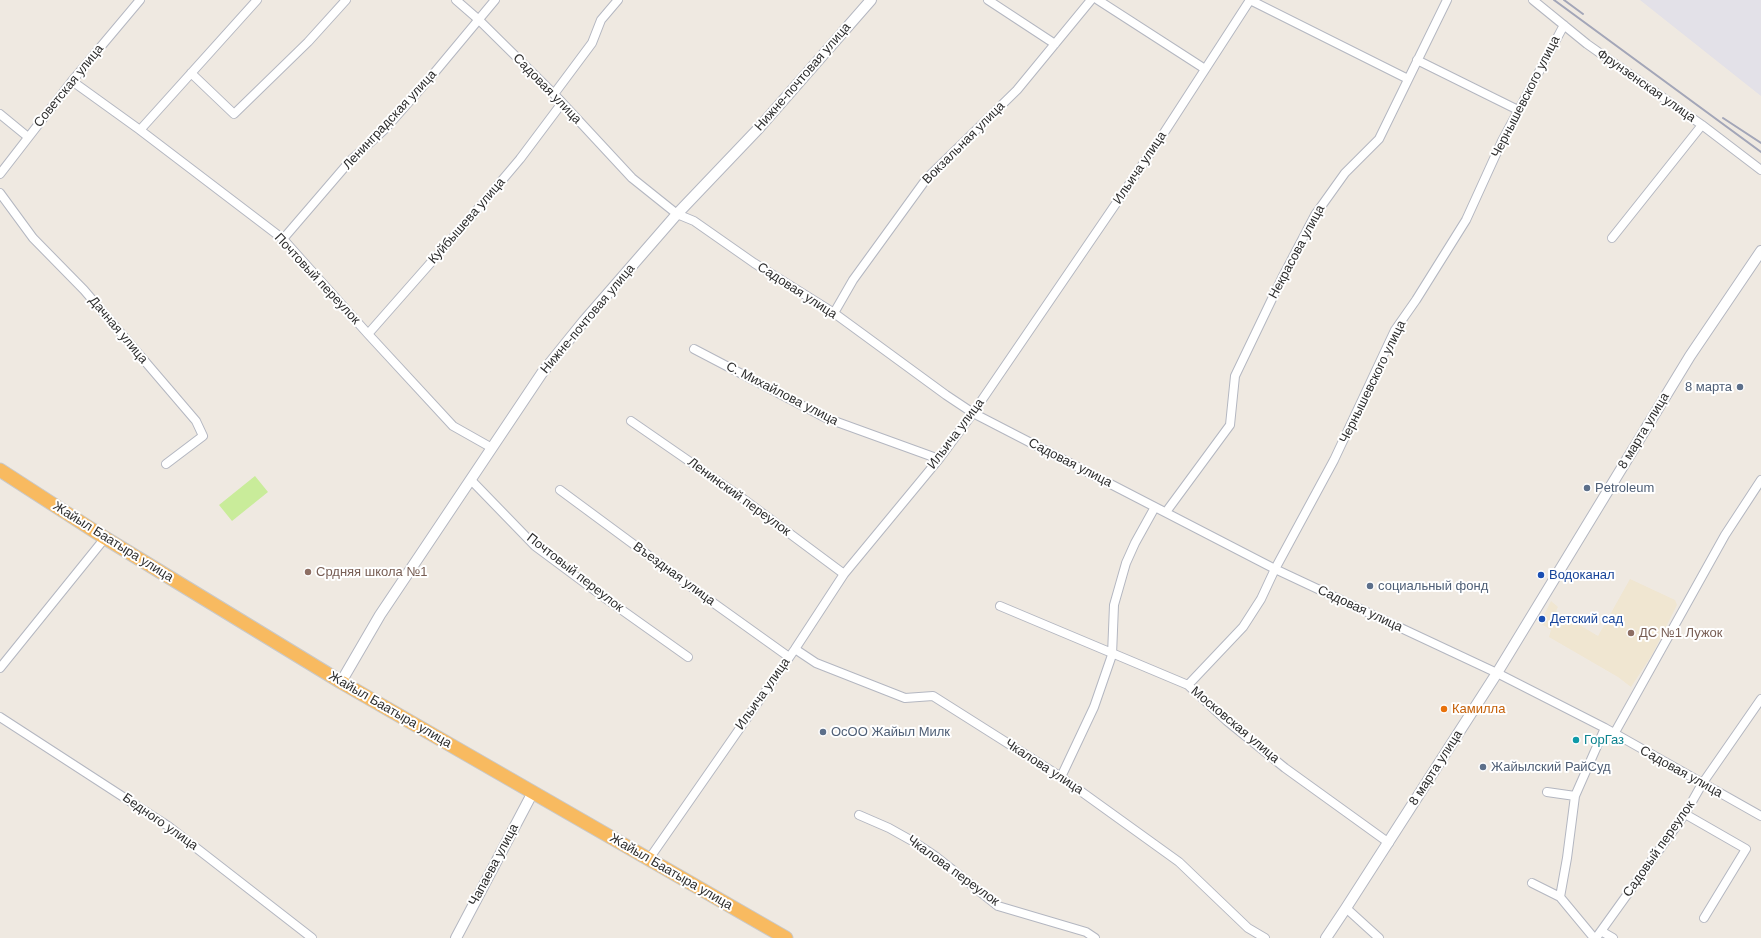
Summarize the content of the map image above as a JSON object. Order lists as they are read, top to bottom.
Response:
{
  "streets": {
    "highway": ["Жайыл Баатыра улица"],
    "street": [
      "Нижне-почтовая улица",
      "Советская улица",
      "Фрунзенская улица",
      "Садовая улица",
      "Чернышевского улица",
      "Ленинградская улица",
      "Вокзальная улица",
      "Ильича улица",
      "Куйбышева улица",
      "Некрасова улица",
      "Почтовый переулок",
      "Дачная улица",
      "С. Михайлова улица",
      "8 марта улица",
      "Ленинский переулок",
      "Въездная улица",
      "Московская улица",
      "Чкалова улица",
      "Бедного улица",
      "Садовый переулок",
      "Чапаева улица",
      "Чкалова переулок"
    ]
  },
  "crossings": [
    ["Нижне-почтовая улица", "Садовая улица"],
    ["Нижне-почтовая улица", "Почтовый переулок"],
    ["Нижне-почтовая улица", "Жайыл Баатыра улица"],
    ["Советская улица", "Почтовый переулок"],
    ["Фрунзенская улица", "Чернышевского улица"],
    ["Садовая улица", "Чернышевского улица"],
    ["Садовая улица", "Ленинградская улица"],
    ["Садовая улица", "Вокзальная улица"],
    ["Садовая улица", "Ильича улица"],
    ["Садовая улица", "Куйбышева улица"],
    ["Садовая улица", "Некрасова улица"],
    ["Садовая улица", "8 марта улица"],
    ["Садовая улица", "Садовый переулок"],
    ["Чернышевского улица", "Московская улица"],
    ["Ленинградская улица", "Почтовый переулок"],
    ["Ильича улица", "С. Михайлова улица"],
    ["Ильича улица", "Ленинский переулок"],
    ["Ильича улица", "Жайыл Баатыра улица"],
    ["Ильича улица", "Въездная улица"],
    ["Ильича улица", "Чкалова улица"],
    ["Куйбышева улица", "Почтовый переулок"],
    ["8 марта улица", "Московская улица"],
    ["Жайыл Баатыра улица", "Чапаева улица"]
  ],
  "places": [
    "8 марта",
    "Petroleum",
    "Срдняя школа №1",
    "Водоканал",
    "социальный фонд",
    "Детский сад",
    "ДС №1 Лужок",
    "Камилла",
    "ОсОО Жайыл Милк",
    "ГорГаз",
    "Жайылский РайСуд"
  ]
}
